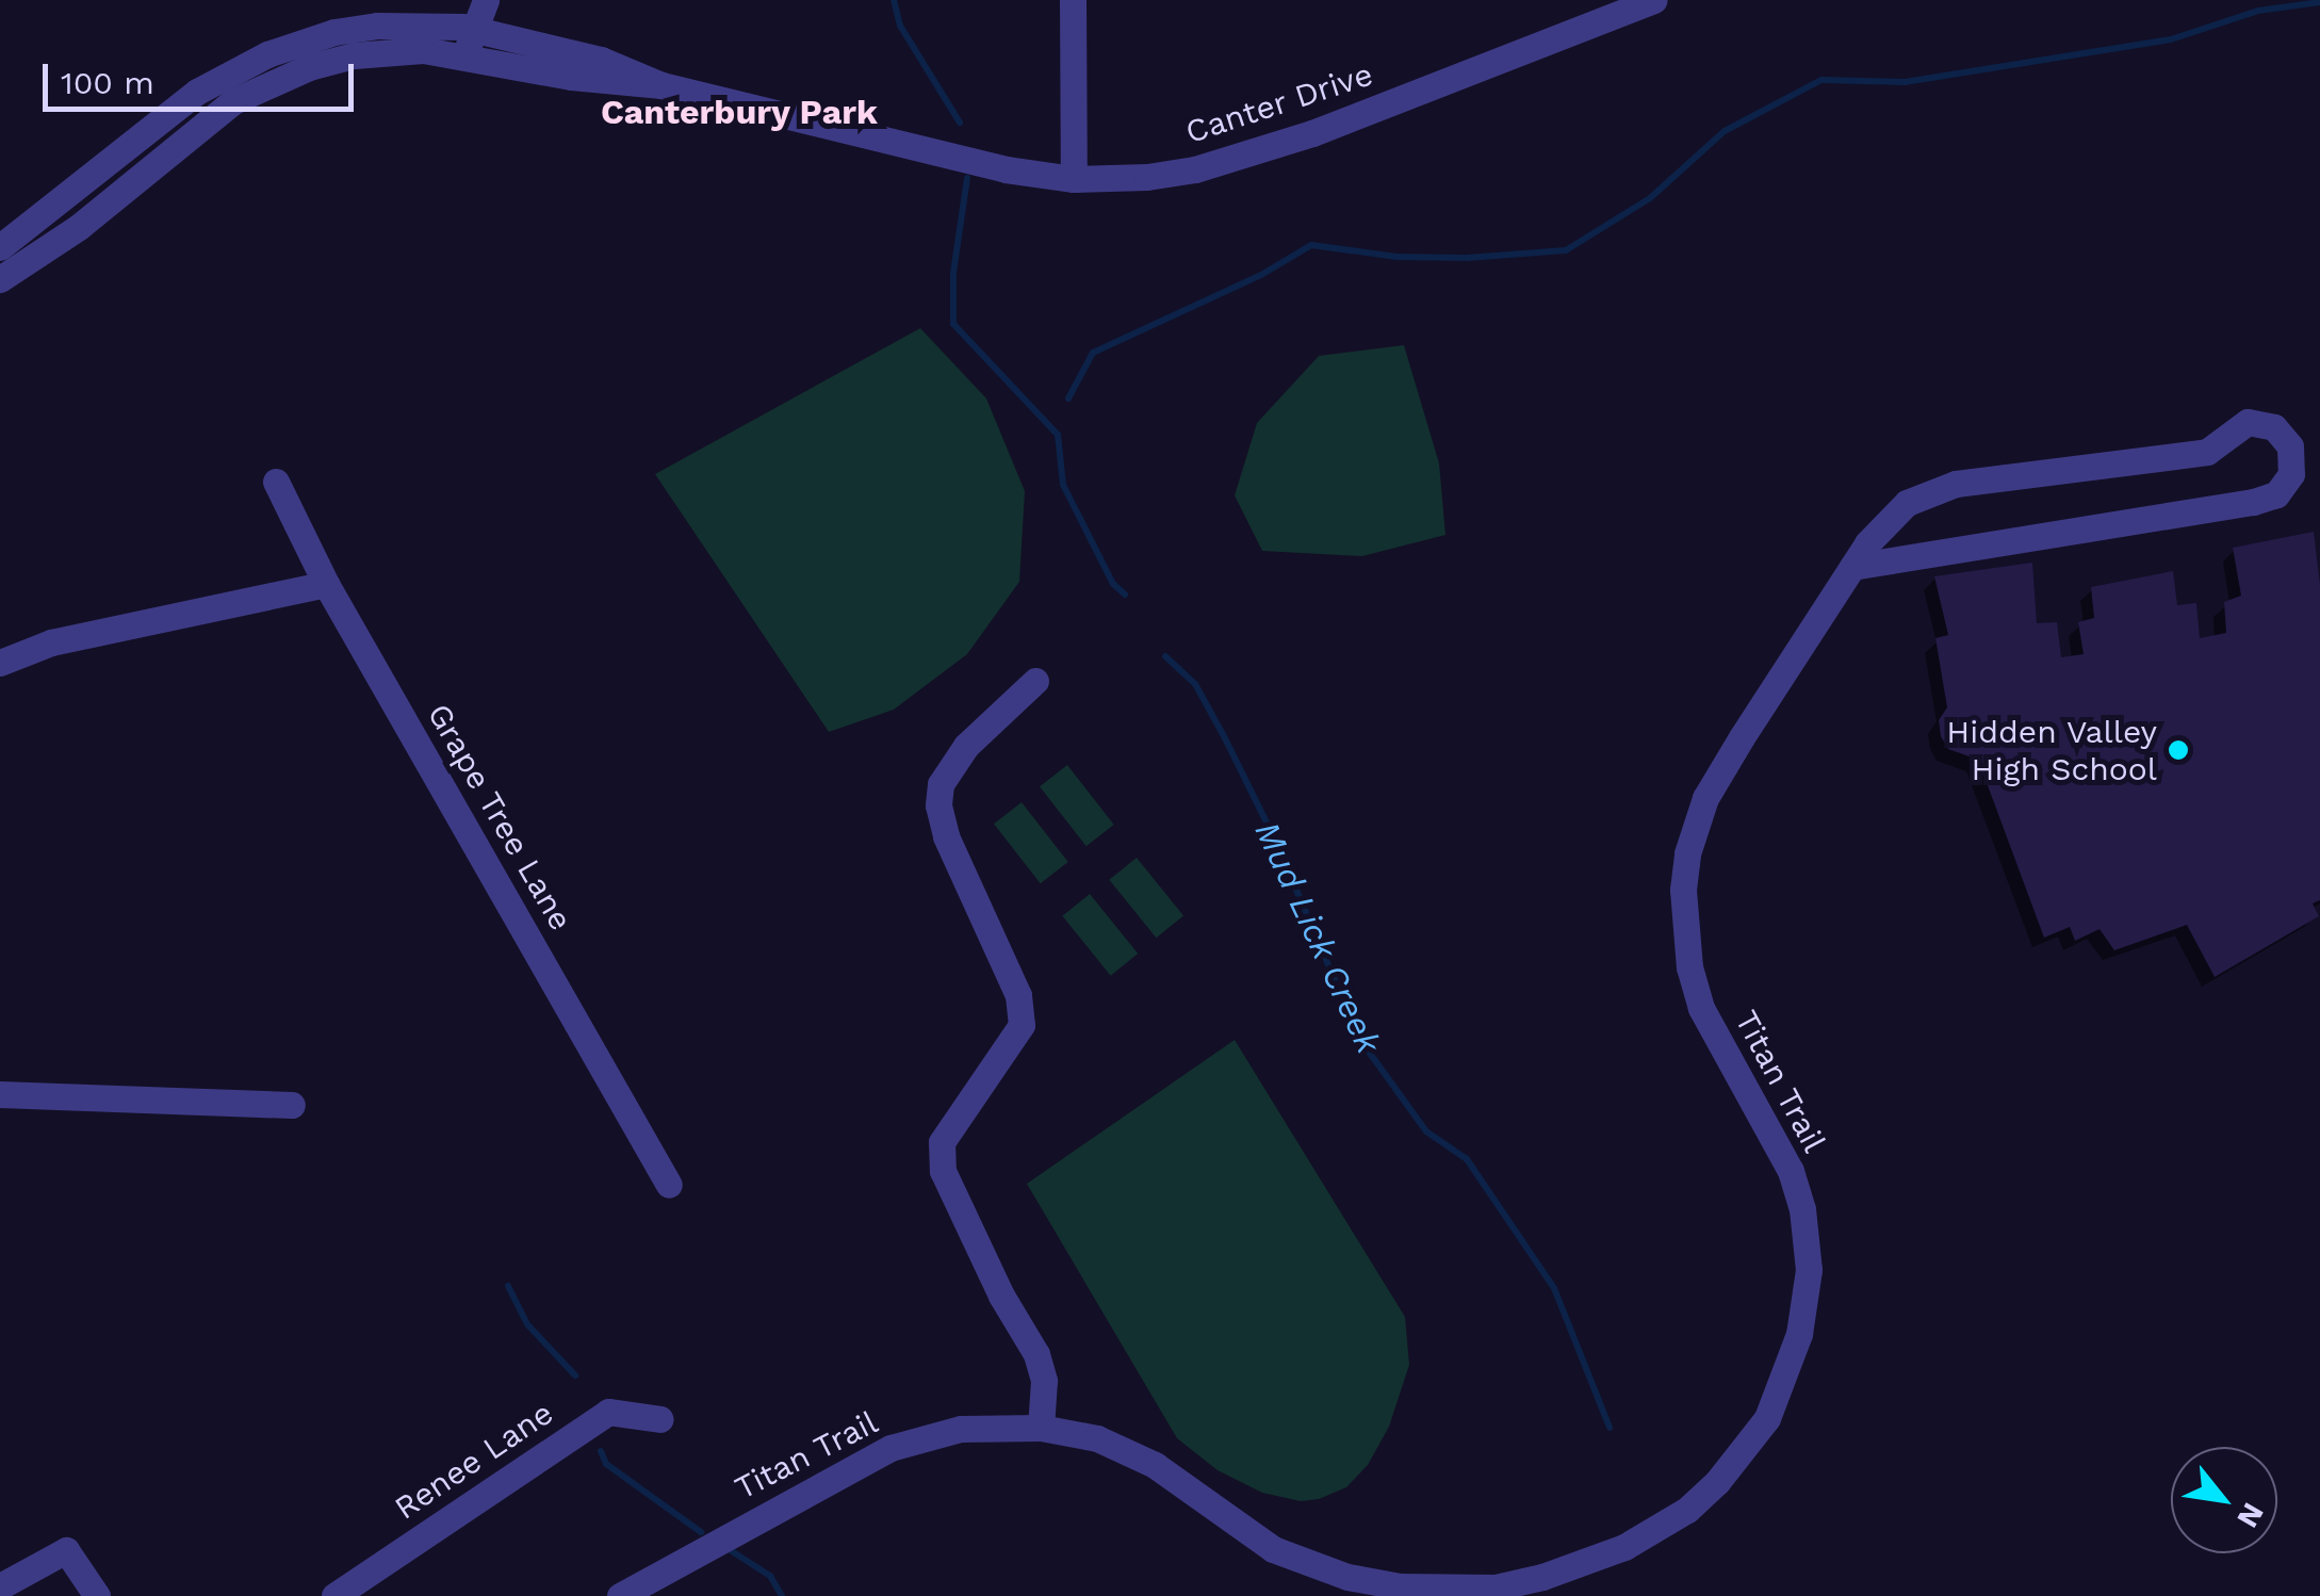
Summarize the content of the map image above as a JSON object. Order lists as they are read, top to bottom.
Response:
{
  "streets": {
    "street": [
      "Canter Drive",
      "Grape Tree Lane",
      "Titan Trail",
      "Renee Lane"
    ]
  },
  "districts": ["Canterbury Park"],
  "water": ["Mud Lick Creek"],
  "places": ["Hidden Valley High School"],
  "scale_bar": "100 m",
  "north": "bottom right"
}
